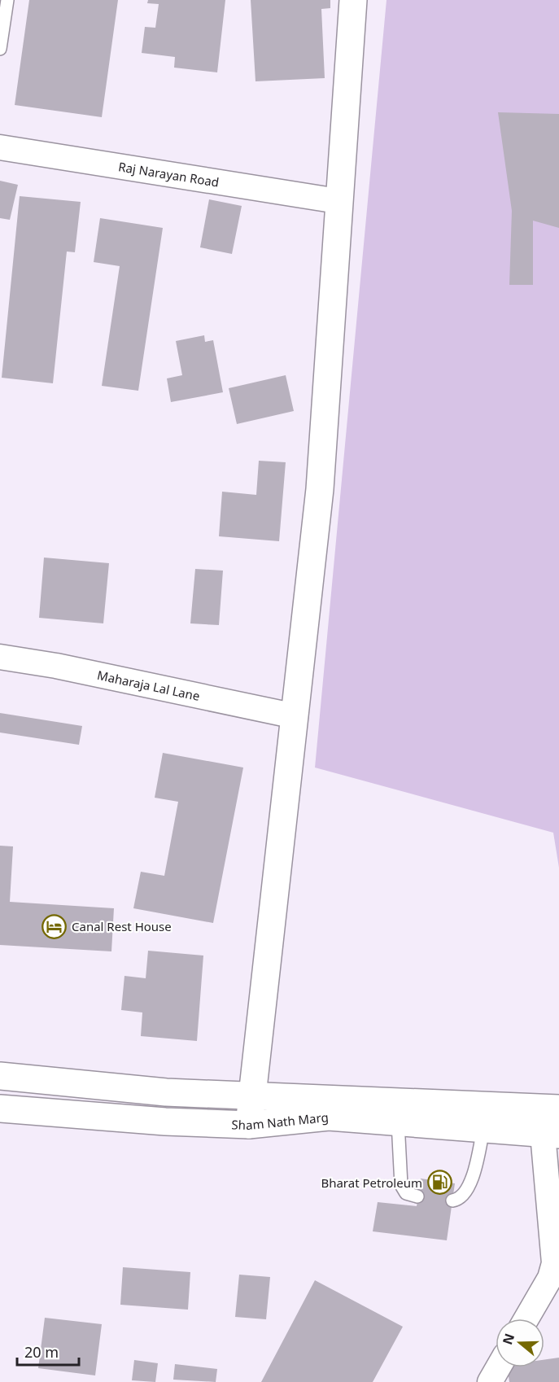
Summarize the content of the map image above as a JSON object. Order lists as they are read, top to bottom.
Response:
{
  "streets": {
    "main road": ["Sham Nath Marg"],
    "street": ["Raj Narayan Road", "Maharaja Lal Lane"]
  },
  "places": {
    "hotel": ["Canal Rest House"],
    "fuel station": ["Bharat Petroleum"]
  },
  "scale_bar": "20 m",
  "north": "left"
}
